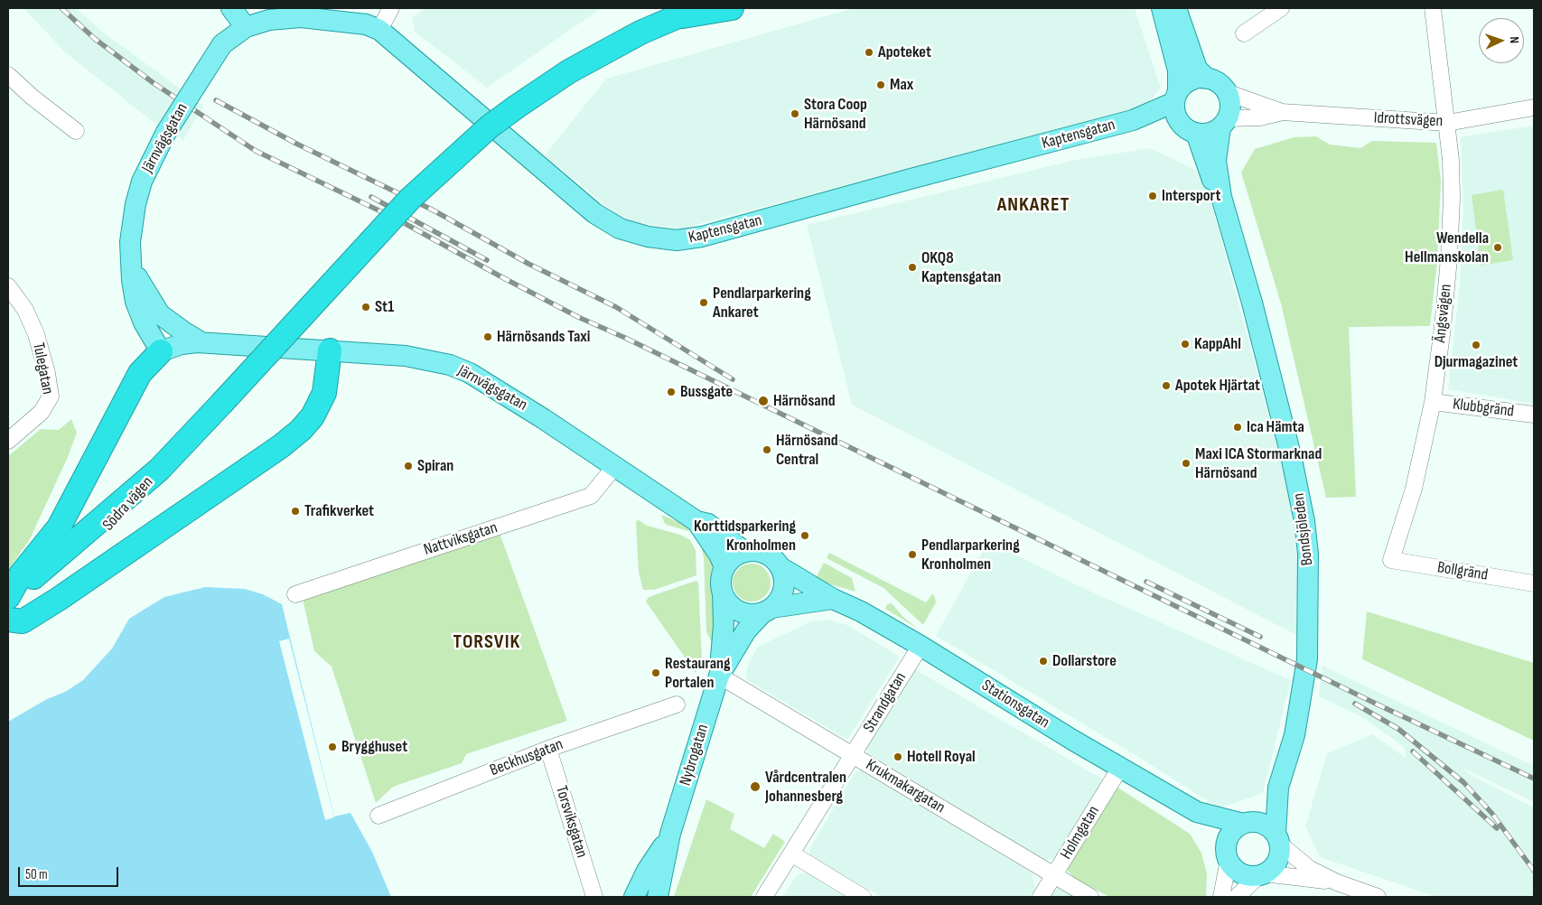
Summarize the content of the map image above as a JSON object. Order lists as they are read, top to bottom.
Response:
{
  "streets": {
    "highway": ["Södra vägen"],
    "main road": [
      "Kaptensgatan",
      "Järnvägsgatan",
      "Bondsjöleden",
      "Stationsgatan",
      "Nybrogatan"
    ],
    "street": [
      "Idrottsvägen",
      "Ängsvägen",
      "Tulegatan",
      "Klubbgränd",
      "Nattviksgatan",
      "Bollgränd",
      "Strandgatan",
      "Beckhusgatan",
      "Krukmakargatan",
      "Torsviksgatan",
      "Holmgatan"
    ]
  },
  "crossings": [
    ["Idrottsvägen", "Kaptensgatan"],
    ["Idrottsvägen", "Ängsvägen"],
    ["Idrottsvägen", "Bondsjöleden"],
    ["Kaptensgatan", "Järnvägsgatan"],
    ["Kaptensgatan", "Bondsjöleden"],
    ["Järnvägsgatan", "Nattviksgatan"],
    ["Järnvägsgatan", "Stationsgatan"],
    ["Järnvägsgatan", "Nybrogatan"],
    ["Ängsvägen", "Klubbgränd"],
    ["Ängsvägen", "Bollgränd"],
    ["Bondsjöleden", "Stationsgatan"],
    ["Strandgatan", "Stationsgatan"],
    ["Strandgatan", "Krukmakargatan"],
    ["Stationsgatan", "Nybrogatan"],
    ["Stationsgatan", "Holmgatan"],
    ["Nybrogatan", "Krukmakargatan"],
    ["Beckhusgatan", "Torsviksgatan"],
    ["Krukmakargatan", "Holmgatan"]
  ],
  "districts": ["ANKARET", "TORSVIK"],
  "places": [
    "Apoteket",
    "Max",
    "Stora Coop Härnösand",
    "Intersport",
    "Wendella Hellmanskolan",
    "OKQ8 Kaptensgatan",
    "Pendlarparkering Ankaret",
    "St1",
    "Härnösands Taxi",
    "KappAhl",
    "Djurmagazinet",
    "Apotek Hjärtat",
    "Bussgate",
    "Härnösand",
    "Ica Hämta",
    "Härnösand Central",
    "Maxi ICA Stormarknad Härnösand",
    "Spiran",
    "Trafikverket",
    "Korttidsparkering Kronholmen",
    "Pendlarparkering Kronholmen",
    "Dollarstore",
    "Restaurang Portalen",
    "Brygghuset",
    "Hotell Royal",
    "Vårdcentralen Johannesberg"
  ],
  "scale_bar": "50 m",
  "north": "right"
}
